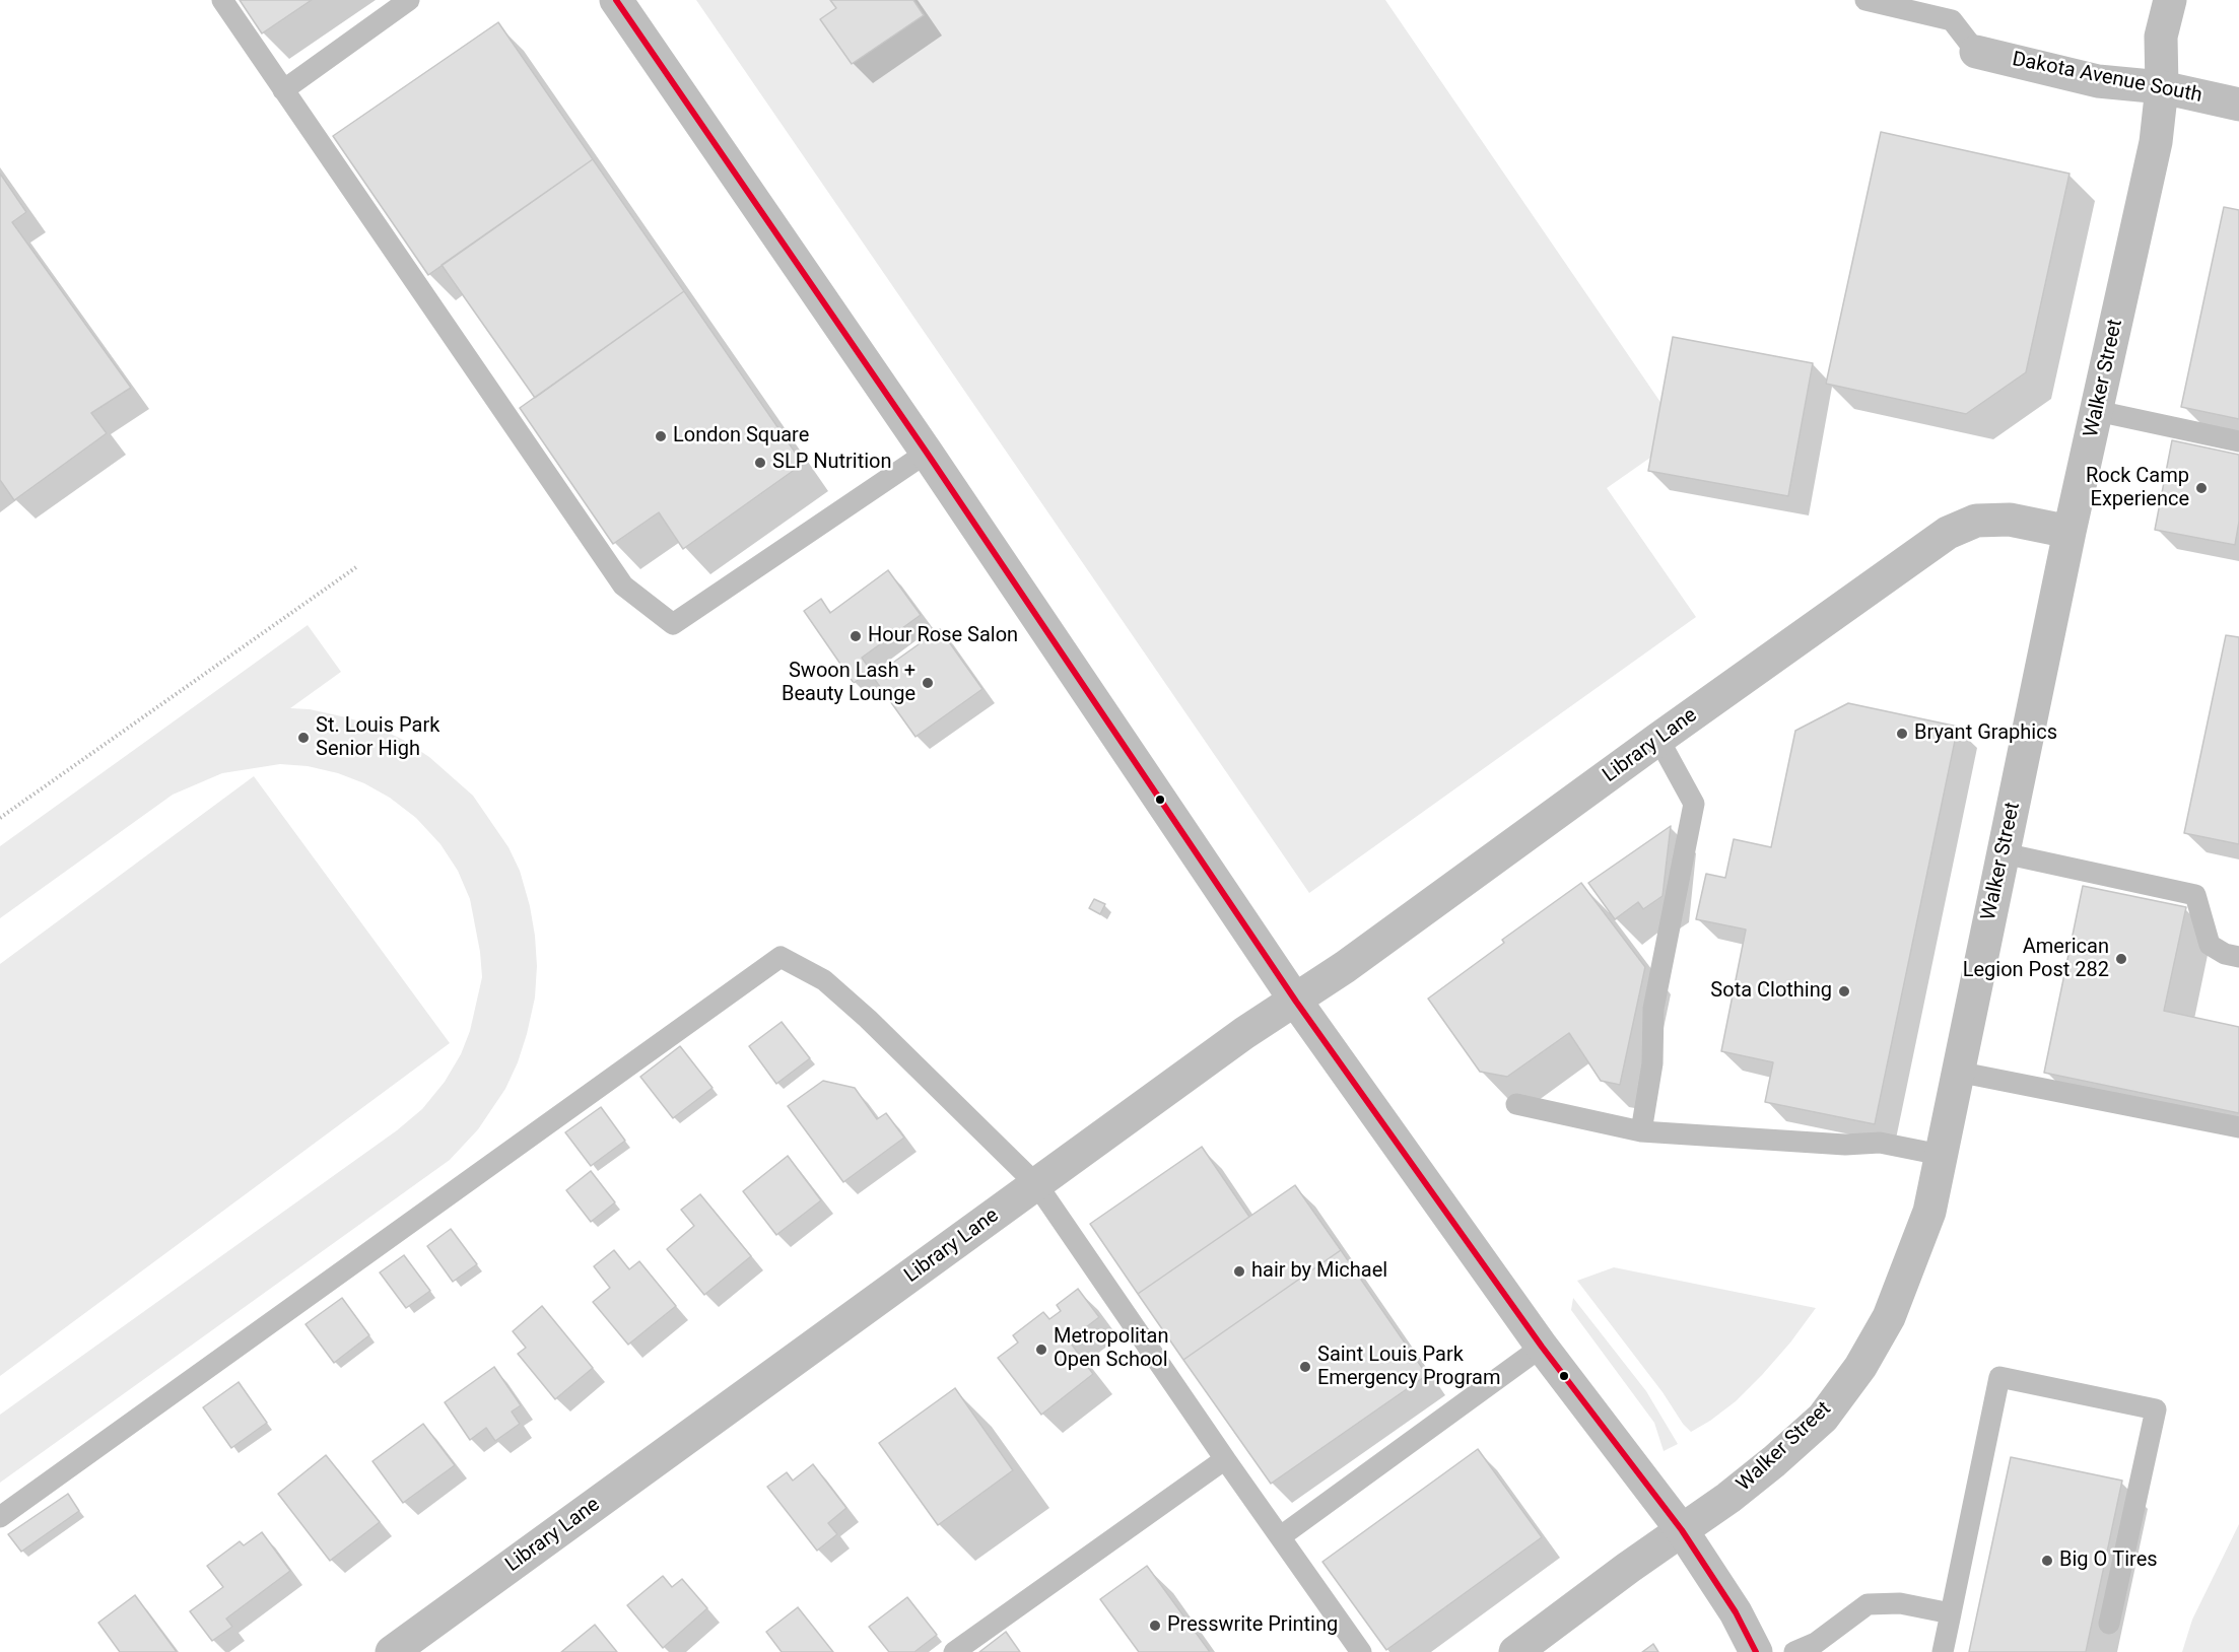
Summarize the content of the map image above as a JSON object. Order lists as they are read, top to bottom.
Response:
{
  "streets": {
    "street": ["Dakota Avenue South", "Walker Street", "Library Lane"]
  },
  "crossings": [
    ["Dakota Avenue South", "Walker Street"],
    ["Walker Street", "Library Lane"]
  ],
  "places": [
    "London Square",
    "SLP Nutrition",
    "Rock Camp Experience",
    "Hour Rose Salon",
    "Swoon Lash + Beauty Lounge",
    "Bryant Graphics",
    "St. Louis Park Senior High",
    "American Legion Post 282",
    "Sota Clothing",
    "hair by Michael",
    "Metropolitan Open School",
    "Saint Louis Park Emergency Program",
    "Big O Tires",
    "Presswrite Printing"
  ]
}
